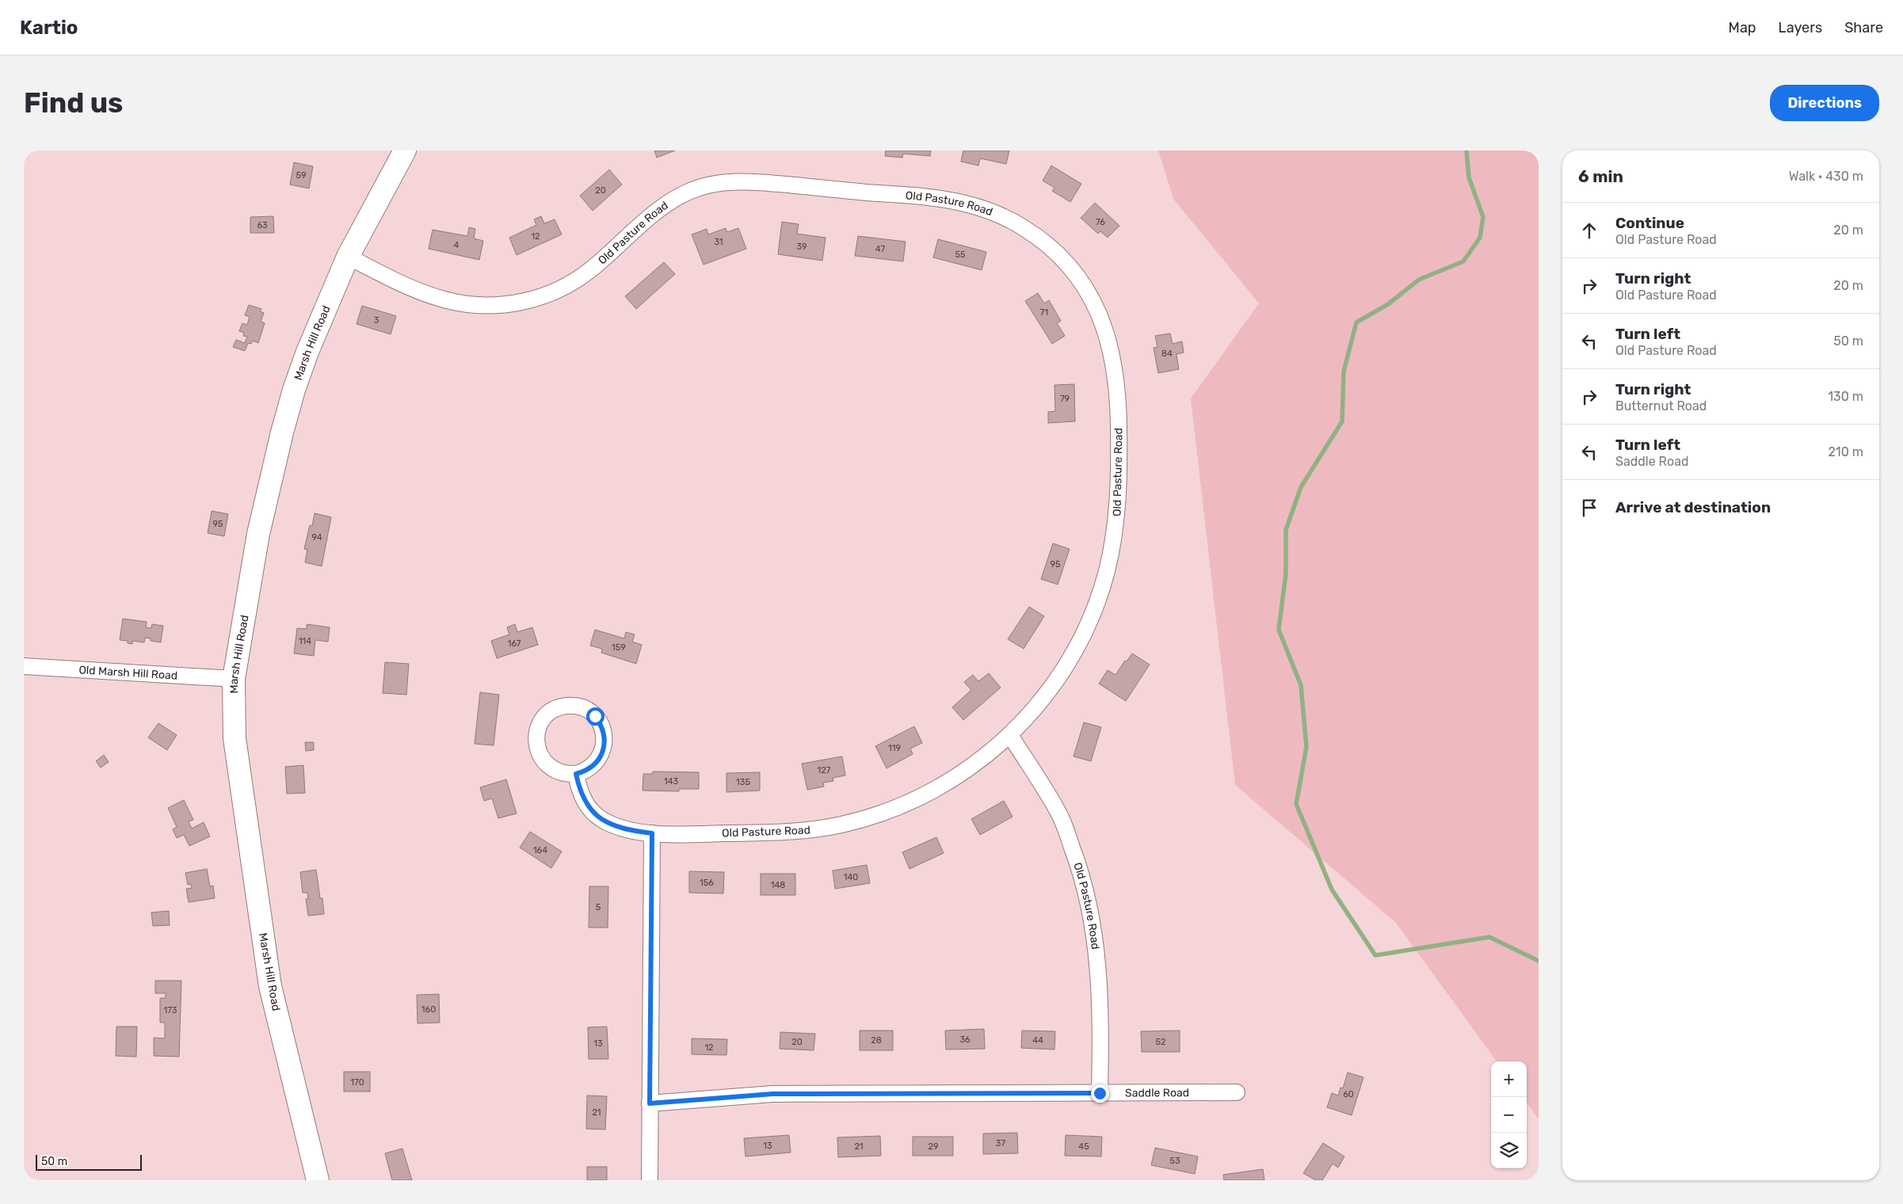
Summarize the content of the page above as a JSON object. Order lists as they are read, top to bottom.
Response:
{
  "streets": {
    "street": [
      "Old Pasture Road",
      "Marsh Hill Road",
      "Old Marsh Hill Road",
      "Saddle Road"
    ]
  },
  "crossings": [
    ["Old Pasture Road", "Marsh Hill Road"],
    ["Old Pasture Road", "Saddle Road"],
    ["Marsh Hill Road", "Old Marsh Hill Road"]
  ],
  "house_numbers": [
    "59",
    "20",
    "76",
    "63",
    "12",
    "31",
    "4",
    "39",
    "47",
    "55",
    "71",
    "3",
    "84",
    "79",
    "95",
    "94",
    "95",
    "114",
    "167",
    "159",
    "119",
    "127",
    "143",
    "135",
    "164",
    "140",
    "156",
    "148",
    "5",
    "160",
    "173",
    "36",
    "28",
    "44",
    "20",
    "52",
    "13",
    "12",
    "170",
    "60",
    "21",
    "37",
    "13",
    "21",
    "29",
    "45",
    "53"
  ],
  "scale_bar": "50 m",
  "page": {
    "header": "Kartio",
    "nav": ["Map", "Layers", "Share"],
    "buttons": "Directions",
    "title": "Find us",
    "heading": ["6 min", "Walk · 430 m"],
    "list": [
      ["Continue", "Old Pasture Road", "20 m"],
      ["Turn right", "Old Pasture Road", "20 m"],
      ["Turn left", "Old Pasture Road", "50 m"],
      ["Turn right", "Butternut Road", "130 m"],
      ["Turn left", "Saddle Road", "210 m"],
      "Arrive at destination"
    ],
    "map_buttons": ["+", "−"],
    "scale": "50 m"
  }
}
